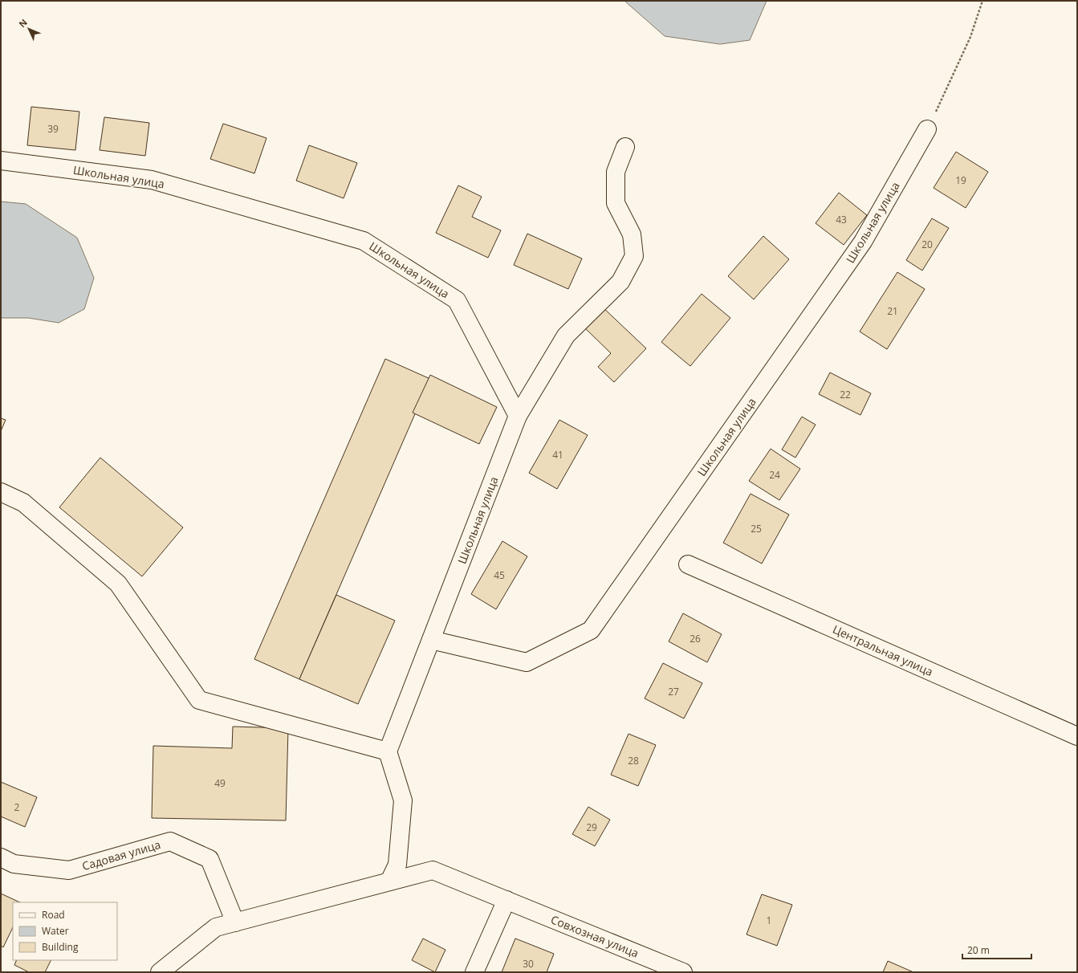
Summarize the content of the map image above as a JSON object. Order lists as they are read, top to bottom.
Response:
{
  "streets": {
    "street": [
      "Школьная улица",
      "Центральная улица",
      "Садовая улица",
      "Совхозная улица"
    ]
  },
  "crossings": [
    ["Садовая улица", "Совхозная улица"]
  ],
  "house_numbers": [
    "39",
    "19",
    "43",
    "20",
    "21",
    "22",
    "41",
    "24",
    "25",
    "45",
    "26",
    "27",
    "28",
    "49",
    "2",
    "29",
    "1",
    "30"
  ],
  "legend": ["Road", "Water", "Building"],
  "scale_bar": "20 m",
  "north": "top left"
}
